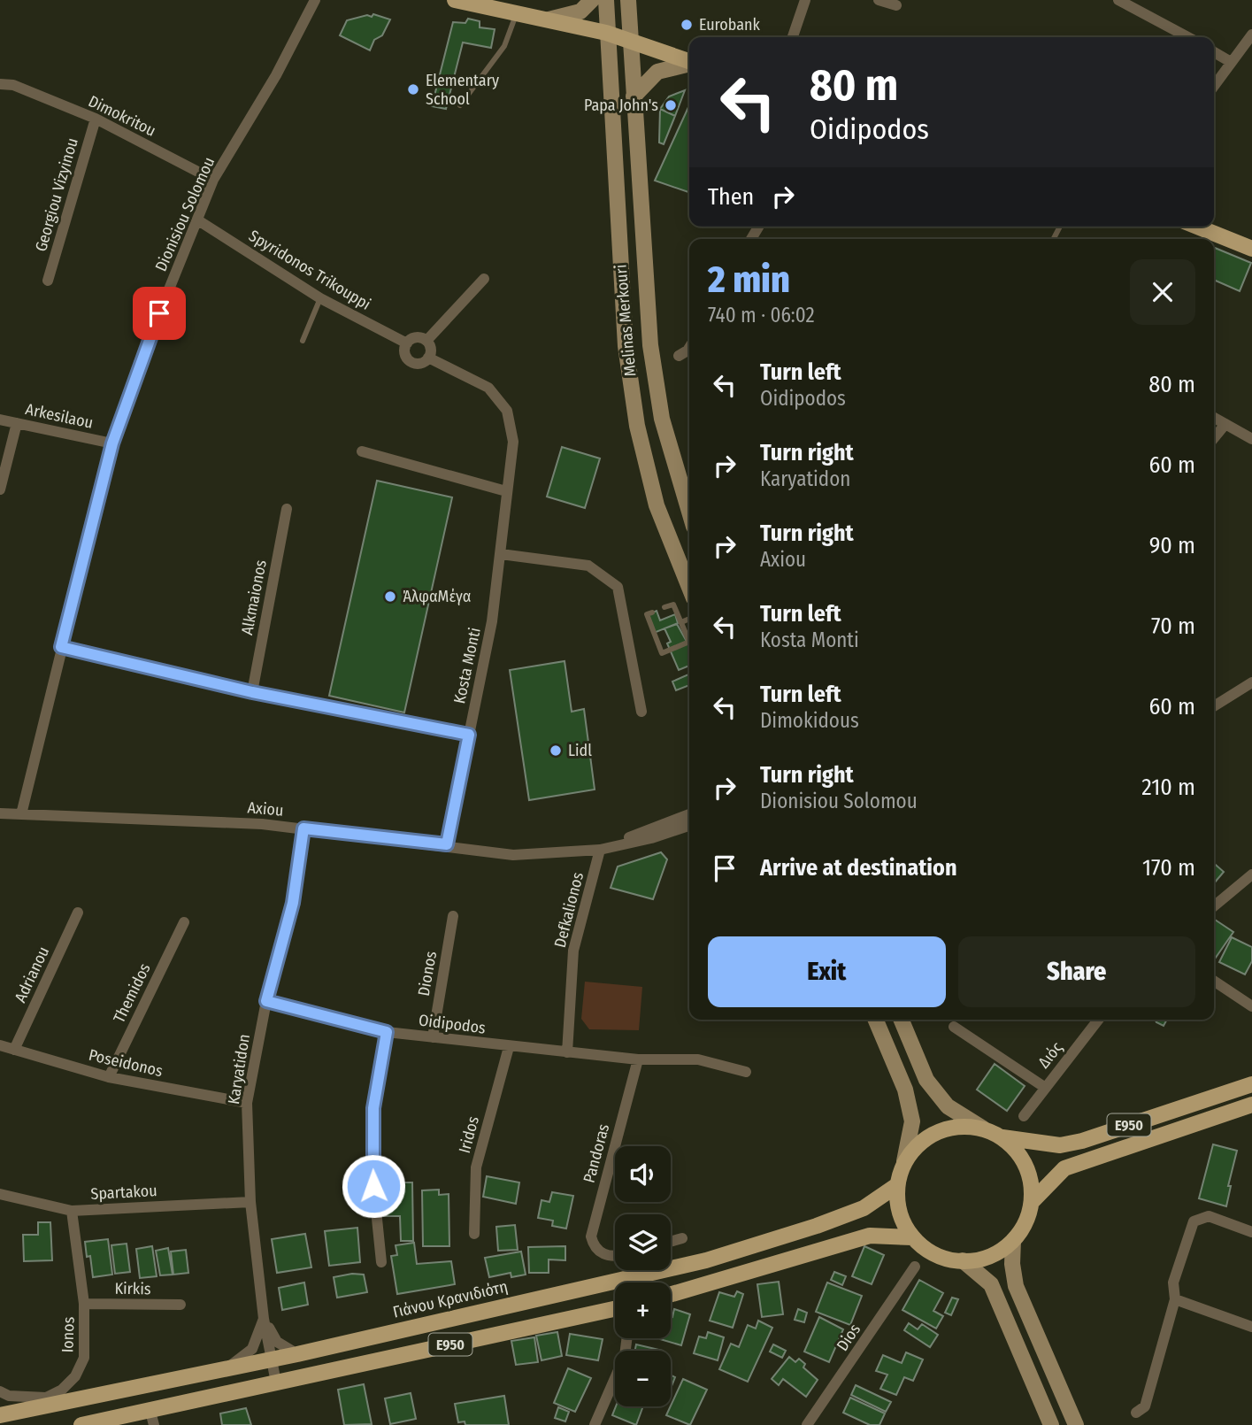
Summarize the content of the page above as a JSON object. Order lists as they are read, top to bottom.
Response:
{
  "streets": {
    "main road": ["Melinas Merkouri", "E950", "Γιάνου Κρανιδιότη"],
    "street": [
      "Dimokritou",
      "Georgiou Vizyinou",
      "Dionisiou Solomou",
      "Spyridonos Trikouppi",
      "Arkesilaou",
      "Alkmaionos",
      "Kosta Monti",
      "Axiou",
      "Defkalionos",
      "Dionos",
      "Adrianou",
      "Themidos",
      "Oidipodos",
      "Διός",
      "Poseidonos",
      "Karyatidon",
      "Iridos",
      "Pandoras",
      "Spartakou",
      "Kirkis",
      "Ionos",
      "Dios"
    ]
  },
  "crossings": [
    ["Dimokritou", "Georgiou Vizyinou"],
    ["Dimokritou", "Dionisiou Solomou"],
    ["Dionisiou Solomou", "Spyridonos Trikouppi"],
    ["Dionisiou Solomou", "Arkesilaou"],
    ["Dionisiou Solomou", "Axiou"],
    ["Spyridonos Trikouppi", "Kosta Monti"],
    ["Kosta Monti", "Axiou"],
    ["Axiou", "Defkalionos"],
    ["Axiou", "Karyatidon"],
    ["Defkalionos", "Oidipodos"],
    ["Dionos", "Oidipodos"],
    ["Adrianou", "Poseidonos"],
    ["Themidos", "Poseidonos"],
    ["Oidipodos", "Karyatidon"],
    ["Oidipodos", "Iridos"],
    ["Oidipodos", "Pandoras"],
    ["Poseidonos", "Karyatidon"],
    ["Karyatidon", "E950"],
    ["Karyatidon", "Spartakou"],
    ["Karyatidon", "Γιάνου Κρανιδιότη"],
    ["E950", "Γιάνου Κρανιδιότη"],
    ["Spartakou", "Ionos"],
    ["Kirkis", "Ionos"]
  ],
  "places": [
    "Eurobank",
    "Elementary School",
    "Papa John's",
    "ΆλφαΜέγα",
    "Lidl"
  ],
  "page": {
    "turn": ["80 m", "Oidipodos"],
    "then": "Then",
    "heading": ["2 min", "740 m · 06:02"],
    "list": [
      {
        "name": "Turn left",
        "note": "Oidipodos",
        "value": "80 m"
      },
      {
        "name": "Turn right",
        "note": "Karyatidon",
        "value": "60 m"
      },
      {
        "name": "Turn right",
        "note": "Axiou",
        "value": "90 m"
      },
      {
        "name": "Turn left",
        "note": "Kosta Monti",
        "value": "70 m"
      },
      {
        "name": "Turn left",
        "note": "Dimokidous",
        "value": "60 m"
      },
      {
        "name": "Turn right",
        "note": "Dionisiou Solomou",
        "value": "210 m"
      },
      {
        "name": "Arrive at destination",
        "value": "170 m"
      }
    ],
    "buttons": ["Exit", "Share"],
    "map_buttons": ["+", "−"]
  }
}
